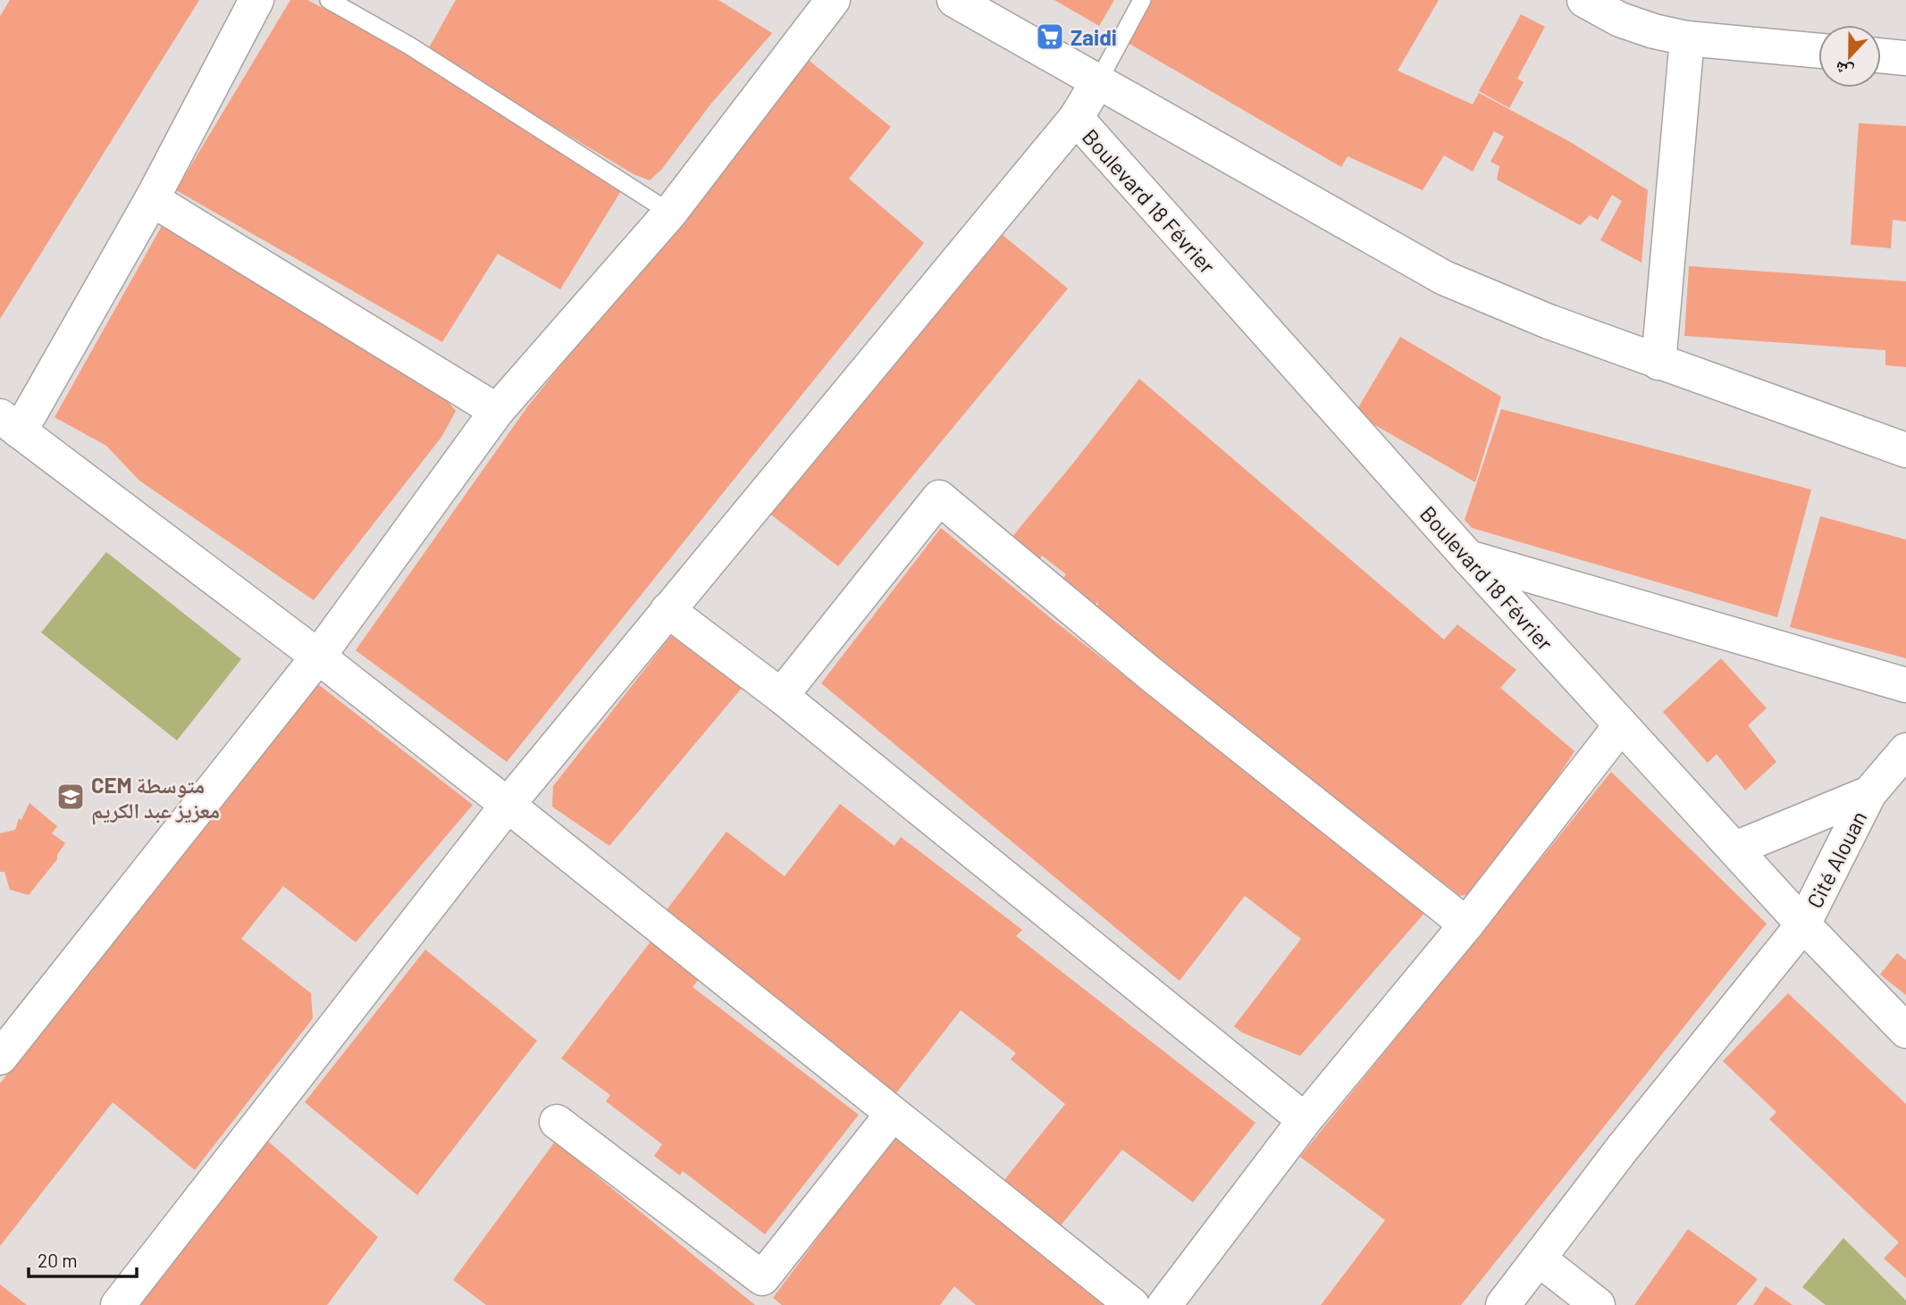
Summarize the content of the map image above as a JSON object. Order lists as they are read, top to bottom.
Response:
{
  "streets": {
    "street": ["Boulevard 18 Février", "Cité Alouan"]
  },
  "crossings": [
    ["Boulevard 18 Février", "Cité Alouan"]
  ],
  "places": {
    "supermarket": ["Zaidi"],
    "school or university": ["CEM متوسطة معزيز عبد الكريم"]
  },
  "scale_bar": "20 m",
  "north": "bottom"
}
